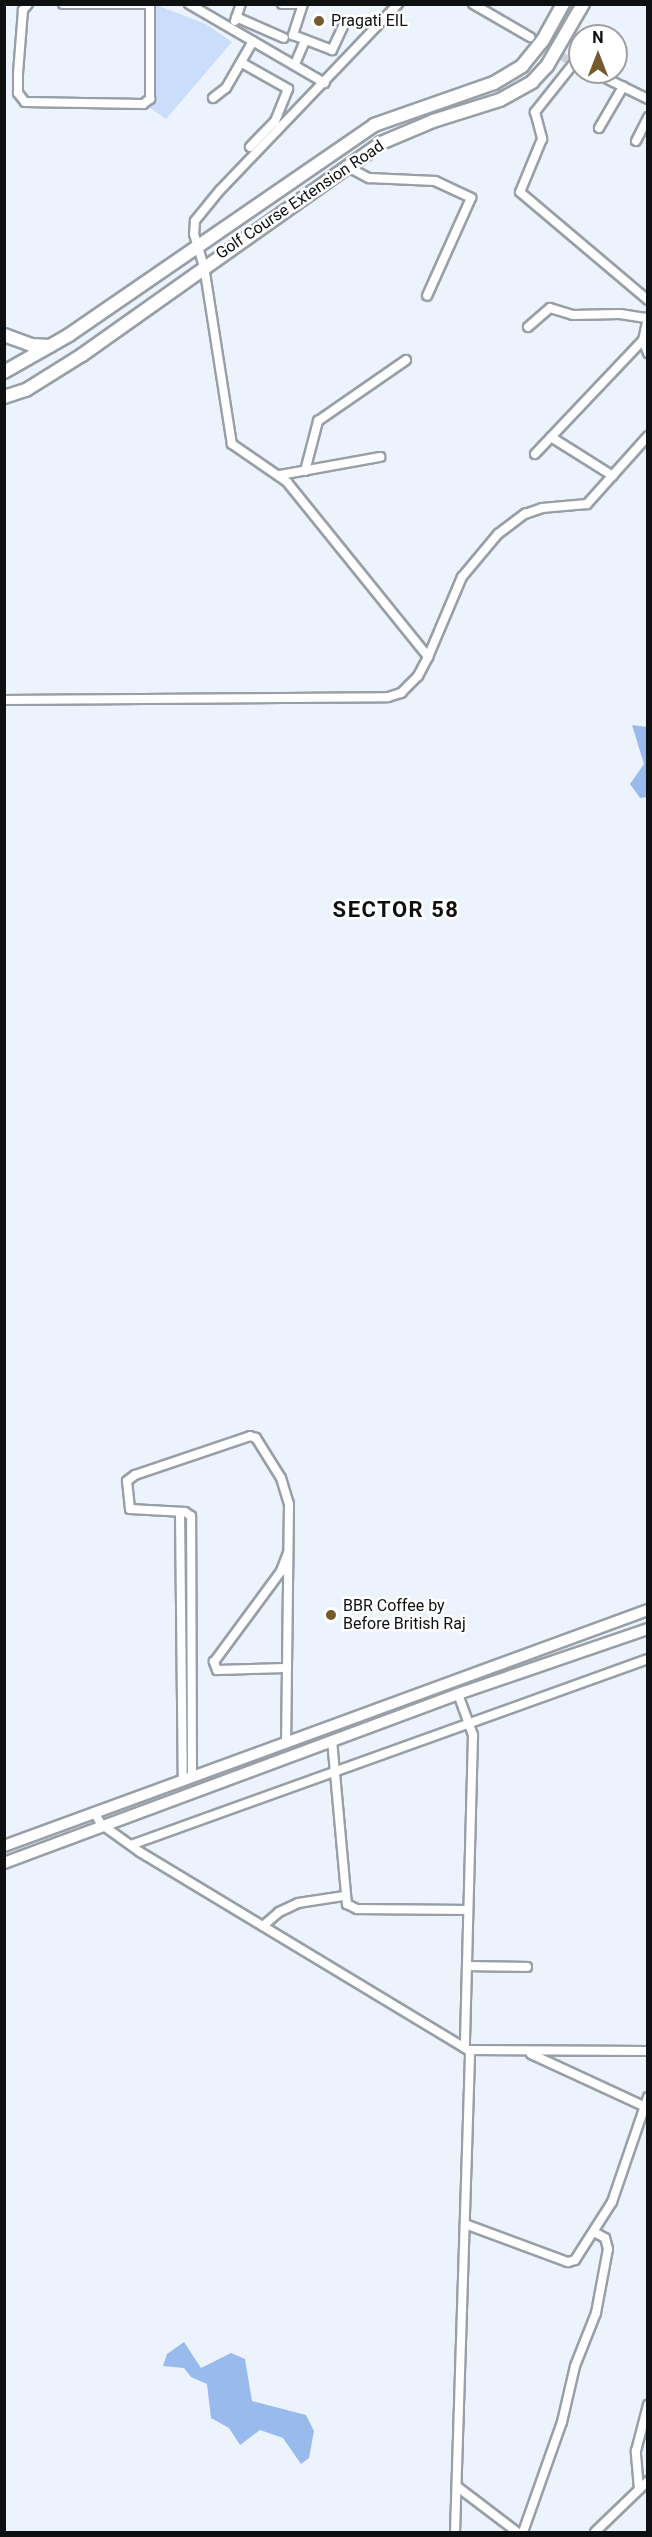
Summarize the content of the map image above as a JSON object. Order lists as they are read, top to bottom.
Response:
{
  "streets": {
    "main road": ["Golf Course Extension Road"]
  },
  "districts": ["SECTOR 58"],
  "places": ["Pragati EIL", "BBR Coffee by Before British Raj"],
  "north": "top"
}
